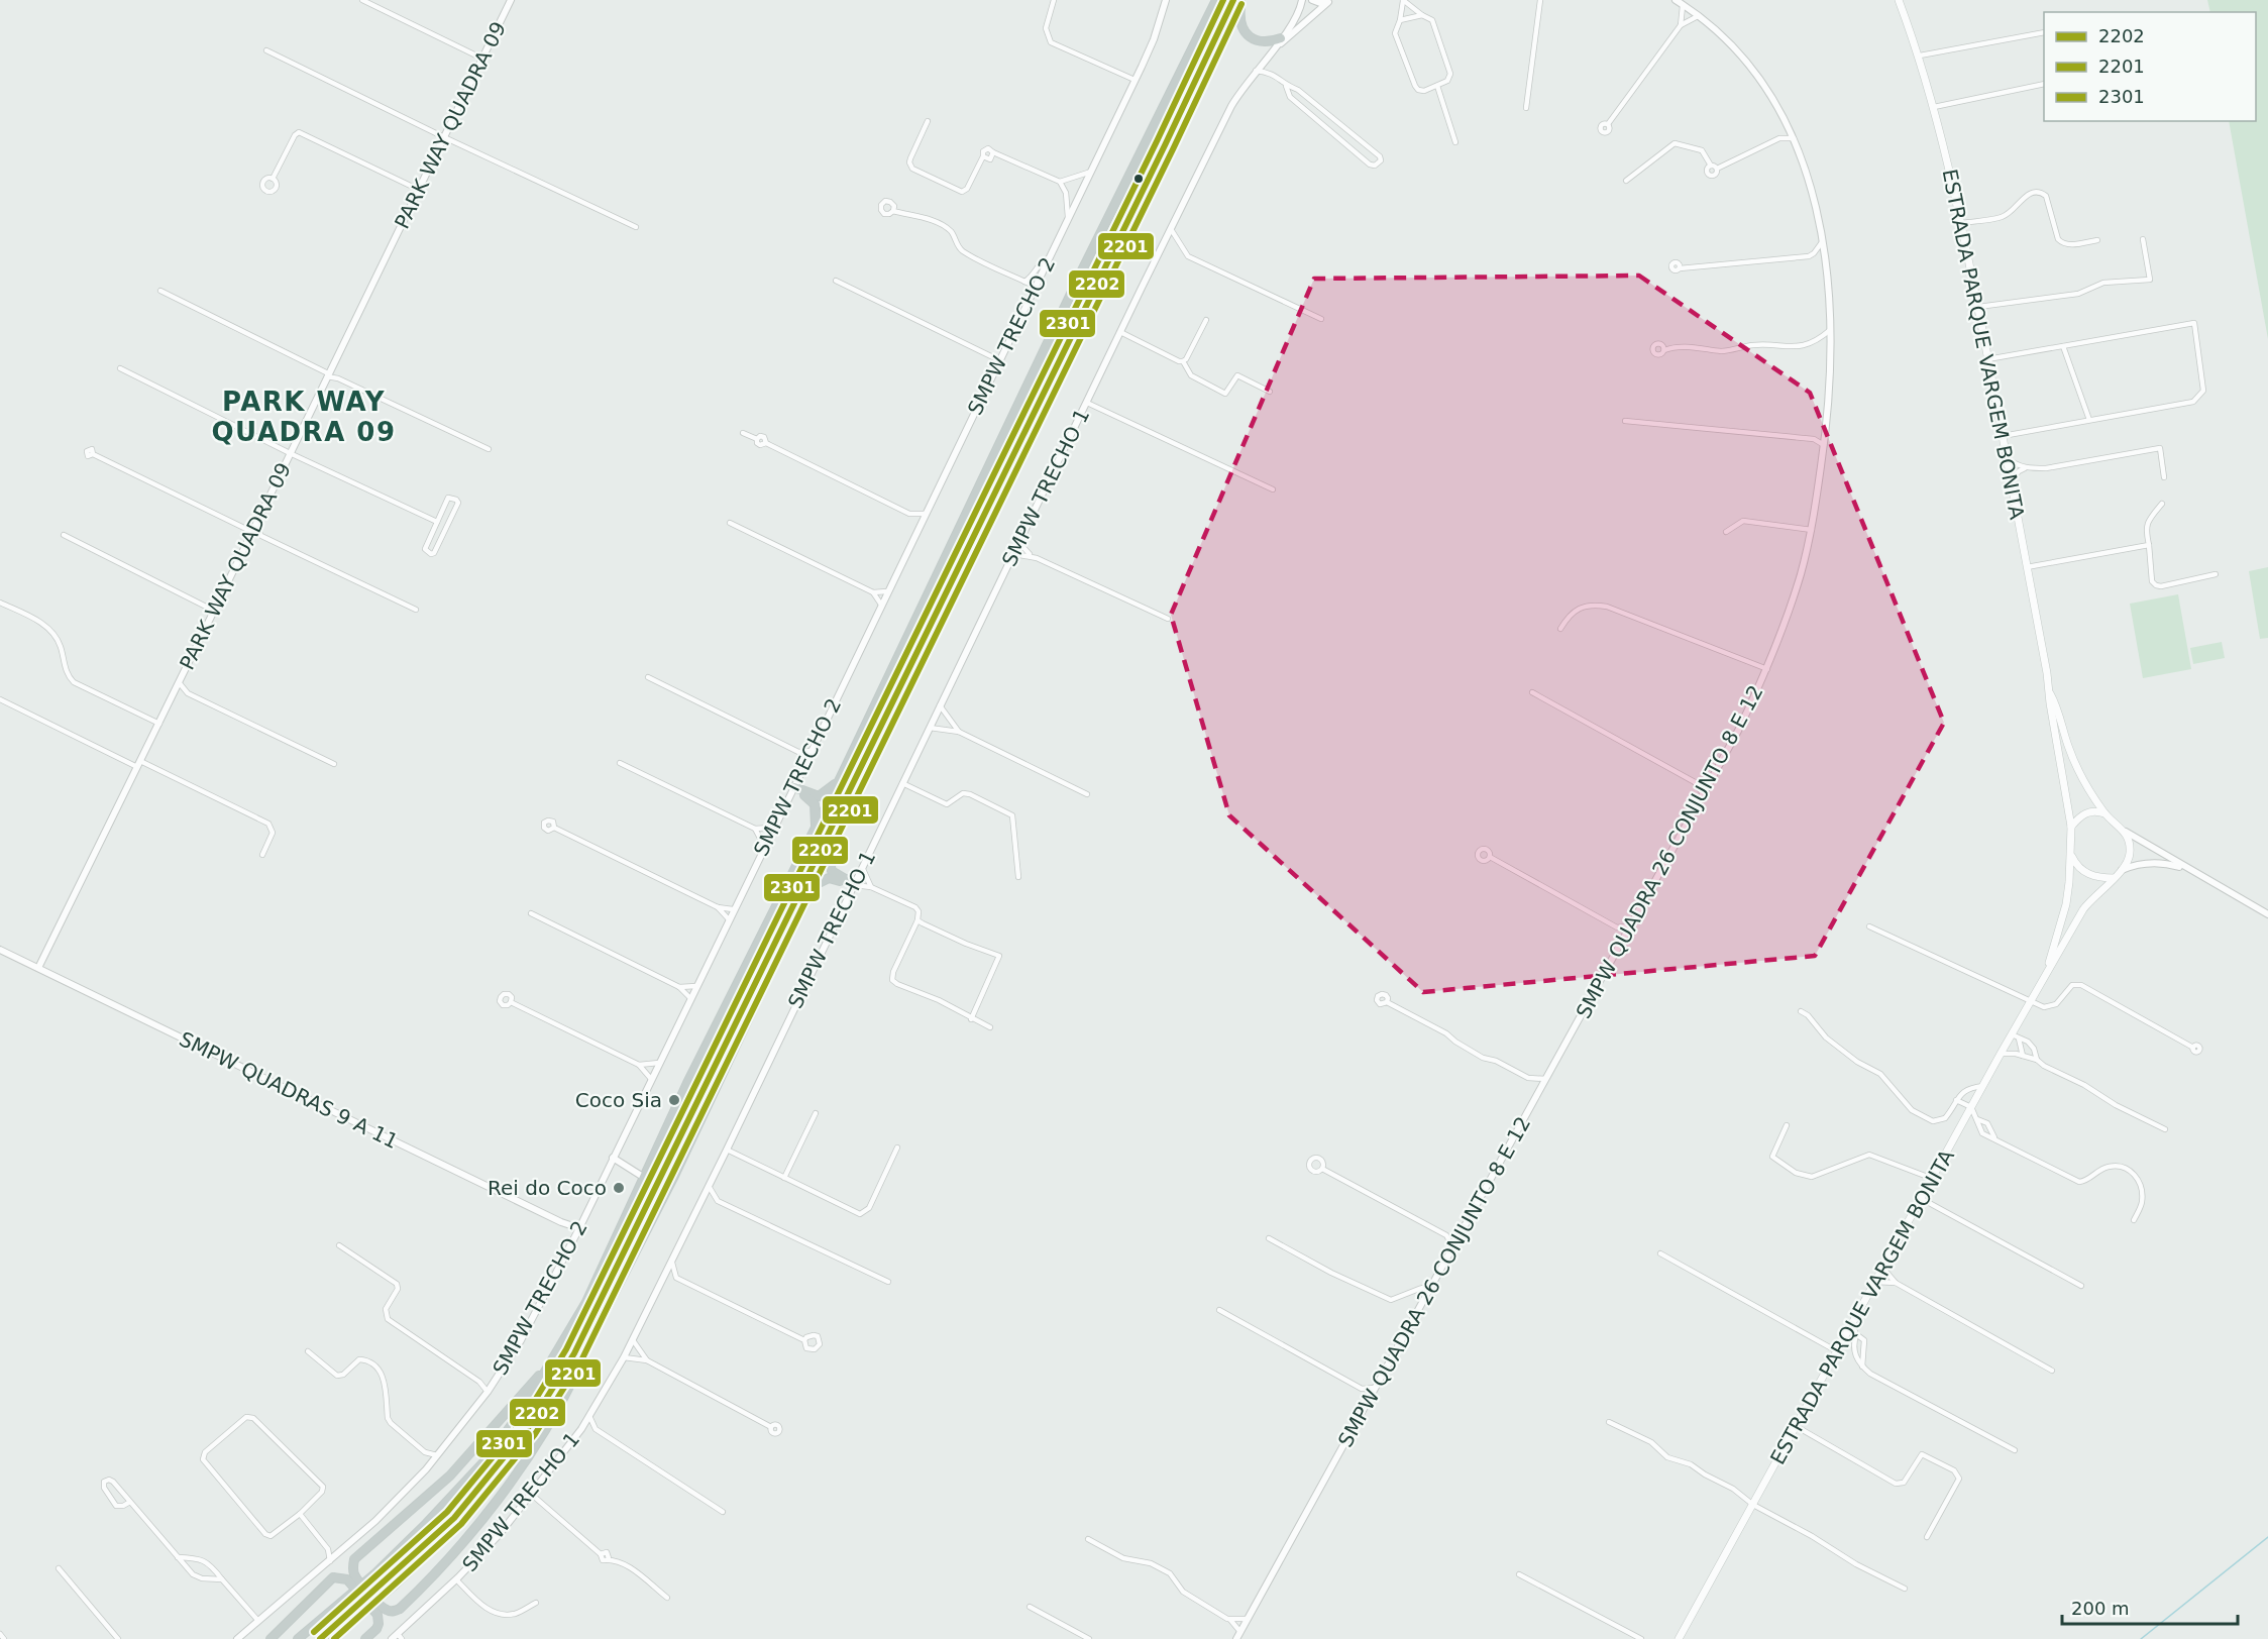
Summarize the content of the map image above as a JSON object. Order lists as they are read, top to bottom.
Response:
{
  "streets": {
    "main road": ["ESTRADA PARQUE VARGEM BONITA"],
    "street": [
      "PARK WAY QUADRA 09",
      "SMPW TRECHO 2",
      "SMPW TRECHO 1",
      "SMPW QUADRA 26 CONJUNTO 8 E 12",
      "SMPW QUADRAS 9 A 11"
    ]
  },
  "crossings": [
    ["PARK WAY QUADRA 09", "SMPW QUADRAS 9 A 11"],
    ["SMPW TRECHO 2", "SMPW QUADRAS 9 A 11"]
  ],
  "districts": ["PARK WAY QUADRA 09"],
  "places": ["Coco Sia", "Rei do Coco"],
  "lines": ["transit line 2202", "transit line 2301", "transit line 2201"],
  "legend": ["2202", "2201", "2301"],
  "scale_bar": "200 m"
}
